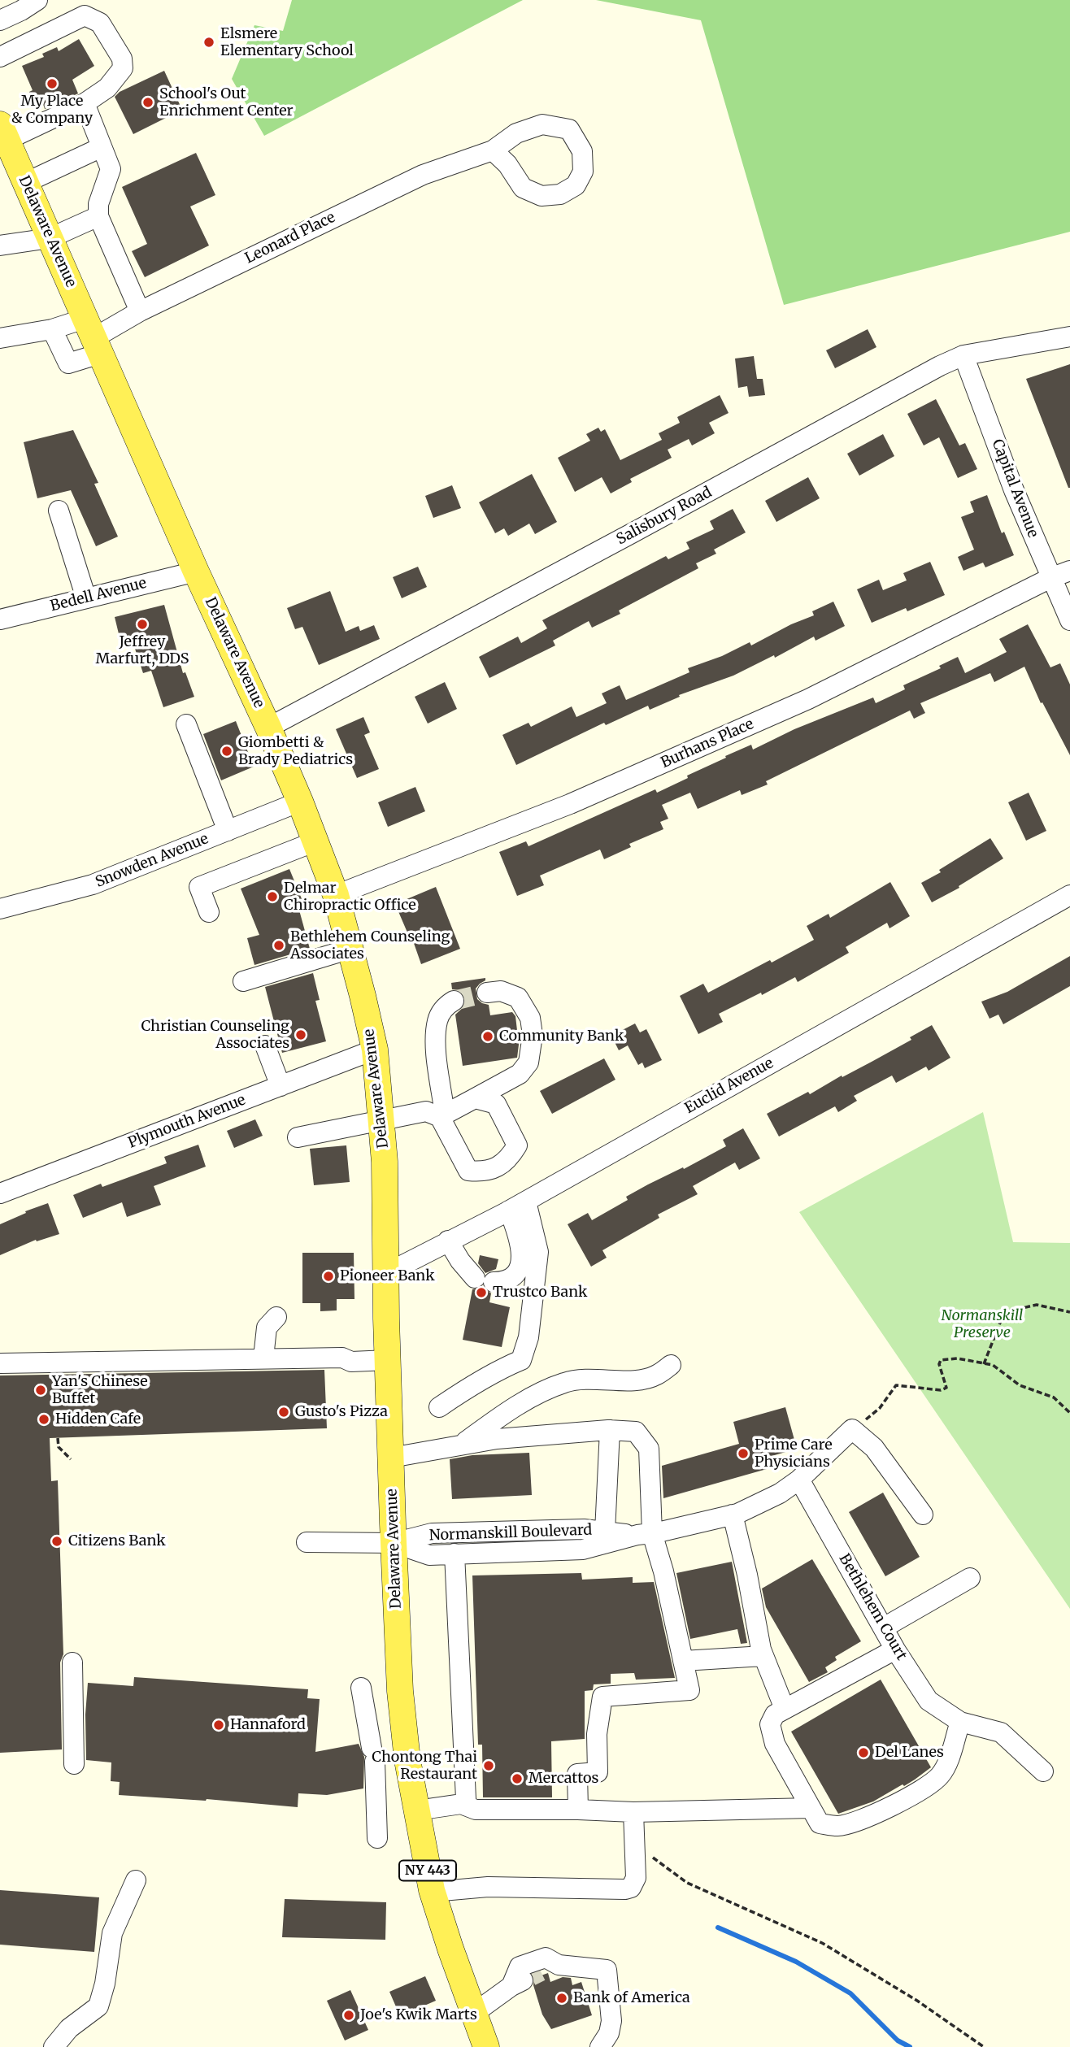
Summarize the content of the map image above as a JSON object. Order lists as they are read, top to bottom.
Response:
{
  "streets": {
    "main road": ["Delaware Avenue", "NY 443"],
    "street": [
      "Leonard Place",
      "Capital Avenue",
      "Salisbury Road",
      "Bedell Avenue",
      "Burhans Place",
      "Snowden Avenue",
      "Euclid Avenue",
      "Plymouth Avenue",
      "Normanskill Boulevard",
      "Bethlehem Court"
    ]
  },
  "crossings": [
    ["Delaware Avenue", "Leonard Place"],
    ["Delaware Avenue", "Salisbury Road"],
    ["Delaware Avenue", "Bedell Avenue"],
    ["Delaware Avenue", "Burhans Place"],
    ["Delaware Avenue", "Snowden Avenue"],
    ["Delaware Avenue", "Euclid Avenue"],
    ["Delaware Avenue", "Plymouth Avenue"],
    ["Delaware Avenue", "Normanskill Boulevard"],
    ["Capital Avenue", "Salisbury Road"],
    ["Capital Avenue", "Burhans Place"],
    ["Normanskill Boulevard", "Bethlehem Court"]
  ],
  "parks": ["Normanskill Preserve"],
  "places": [
    "Elsmere Elementary School",
    "My Place & Company",
    "School's Out Enrichment Center",
    "Jeffrey Marfurt, DDS",
    "Giombetti & Brady Pediatrics",
    "Delmar Chiropractic Office",
    "Bethlehem Counseling Associates",
    "Christian Counseling Associates",
    "Community Bank",
    "Pioneer Bank",
    "Trustco Bank",
    "Yan's Chinese Buffet",
    "Gusto's Pizza",
    "Hidden Cafe",
    "Prime Care Physicians",
    "Citizens Bank",
    "Hannaford",
    "Del Lanes",
    "Chontong Thai Restaurant",
    "Mercattos",
    "Bank of America",
    "Joe's Kwik Marts"
  ]
}
